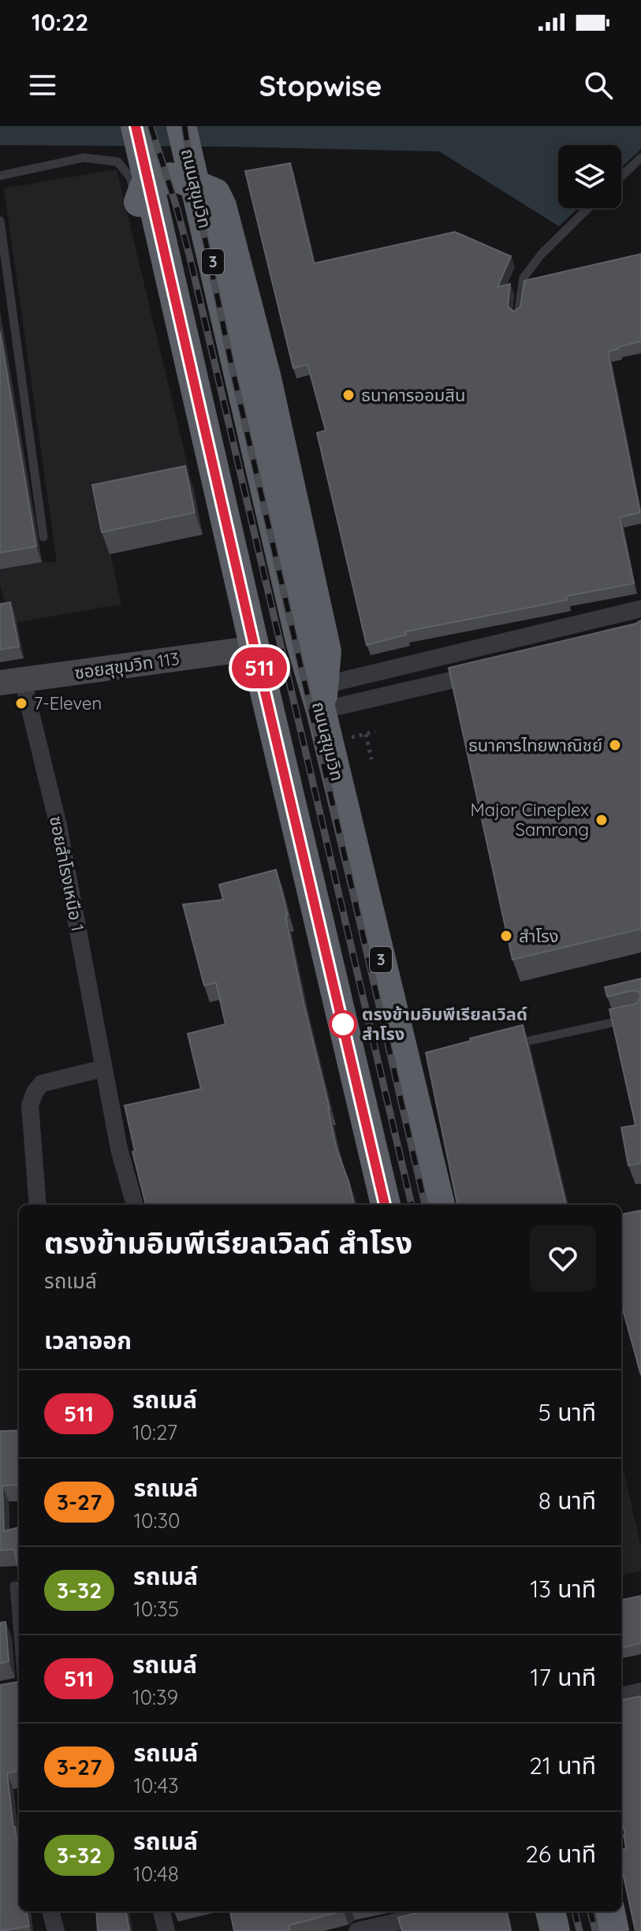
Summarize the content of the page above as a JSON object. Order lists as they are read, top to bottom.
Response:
{
  "streets": {
    "highway": ["ถนนสุขุมวิท", "3"],
    "main road": ["ซอยสุขุมวิท 113"],
    "street": ["ซอยสำโรงเหนือ 1"]
  },
  "crossings": [
    ["ซอยสุขุมวิท 113", "ซอยสำโรงเหนือ 1"]
  ],
  "places": [
    "ธนาคารออมสิน",
    "7-Eleven",
    "ธนาคารไทยพาณิชย์",
    "Major Cineplex Samrong",
    "สำโรง",
    "ตรงข้ามอิมพีเรียลเวิลด์ สําโรง"
  ],
  "lines": ["bus line 511"],
  "page": {
    "status": "10:22",
    "header": "Stopwise",
    "on_map": "511",
    "heading": [
      ["ตรงข้ามอิมพีเรียลเวิลด์ สําโรง", "รถเมล์"],
      "เวลาออก"
    ],
    "list": [
      {
        "mark": "511",
        "name": "รถเมล์",
        "note": "10:27",
        "value": "5 นาที"
      },
      {
        "mark": "3-27",
        "name": "รถเมล์",
        "note": "10:30",
        "value": "8 นาที"
      },
      {
        "mark": "3-32",
        "name": "รถเมล์",
        "note": "10:35",
        "value": "13 นาที"
      },
      {
        "mark": "511",
        "name": "รถเมล์",
        "note": "10:39",
        "value": "17 นาที"
      },
      {
        "mark": "3-27",
        "name": "รถเมล์",
        "note": "10:43",
        "value": "21 นาที"
      },
      {
        "mark": "3-32",
        "name": "รถเมล์",
        "note": "10:48",
        "value": "26 นาที"
      }
    ]
  }
}
